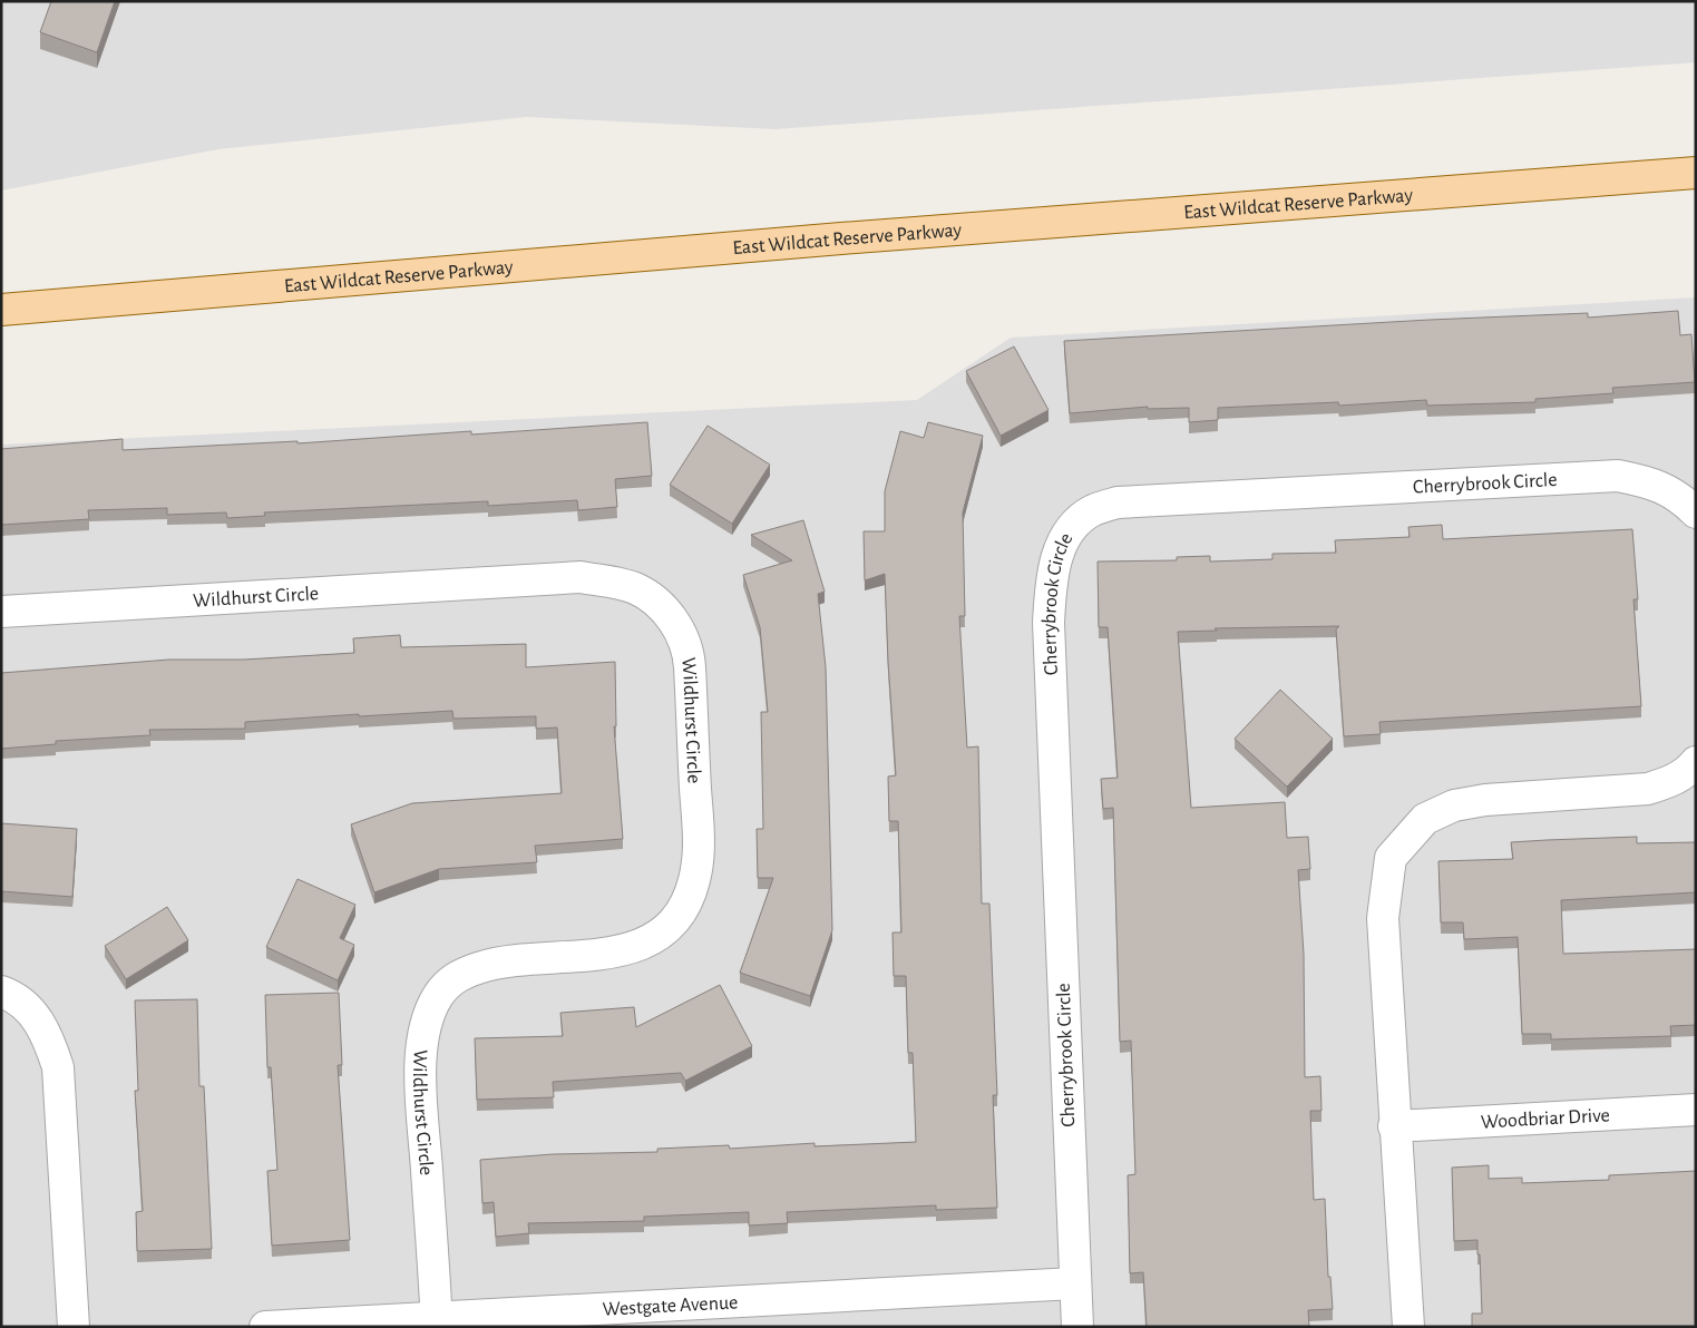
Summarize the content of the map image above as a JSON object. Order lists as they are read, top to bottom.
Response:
{
  "streets": {
    "main road": ["East Wildcat Reserve Parkway"],
    "street": [
      "Cherrybrook Circle",
      "Wildhurst Circle",
      "Woodbriar Drive",
      "Westgate Avenue"
    ]
  },
  "crossings": [
    ["Cherrybrook Circle", "Westgate Avenue"],
    ["Wildhurst Circle", "Westgate Avenue"]
  ]
}
